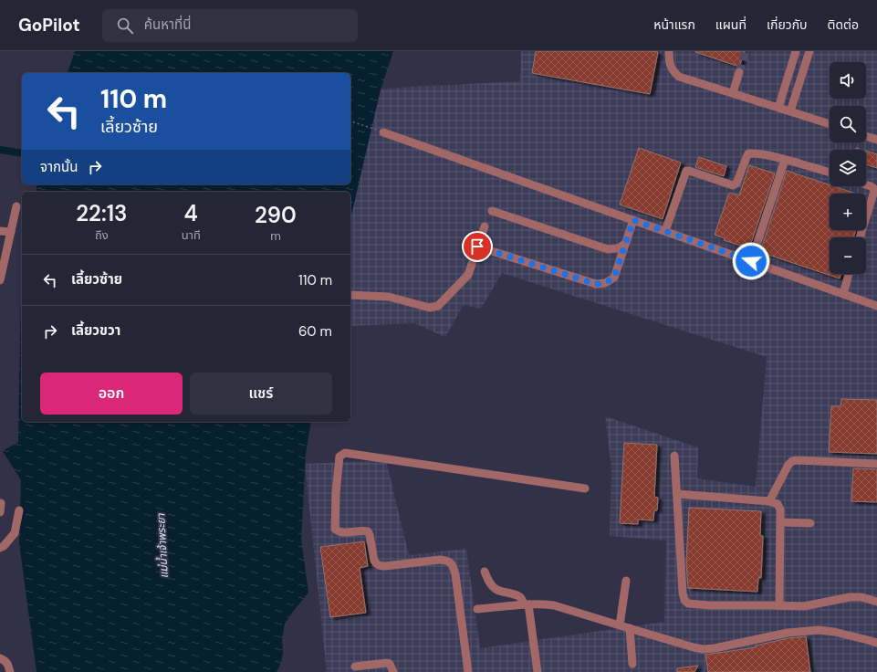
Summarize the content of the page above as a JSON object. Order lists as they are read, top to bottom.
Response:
{
  "water": ["แม่น้ำเจ้าพระยา"],
  "page": {
    "header": "GoPilot",
    "search": "ค้นหาที่นี่",
    "nav": [
      "หน้าแรก",
      "แผนที่",
      "เกี่ยวกับ",
      "ติดต่อ"
    ],
    "map_buttons": ["+", "−"],
    "turn": ["110 m", "เลี้ยวซ้าย"],
    "then": "จากนั้น",
    "eta": [
      "22:13",
      "ถึง",
      "4",
      "นาที",
      "290",
      "m"
    ],
    "list": [
      {
        "name": "เลี้ยวซ้าย",
        "value": "110 m"
      },
      {
        "name": "เลี้ยวขวา",
        "value": "60 m"
      }
    ],
    "buttons": ["ออก", "แชร์"]
  }
}
